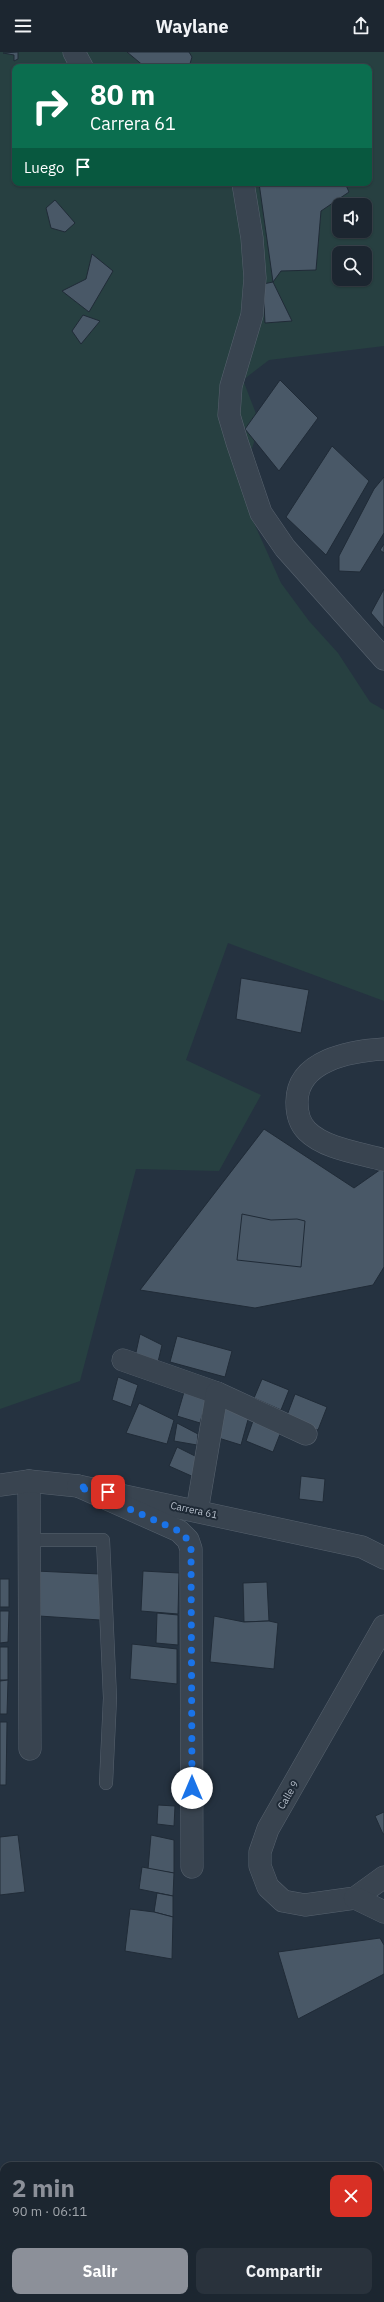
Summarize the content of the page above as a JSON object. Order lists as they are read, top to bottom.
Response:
{
  "streets": {
    "street": ["Carrera 61", "Calle 9"]
  },
  "page": {
    "header": "Waylane",
    "turn": ["80 m", "Carrera 61"],
    "then": "Luego",
    "heading": ["2 min", "90 m · 06:11"],
    "buttons": ["Salir", "Compartir"]
  }
}
